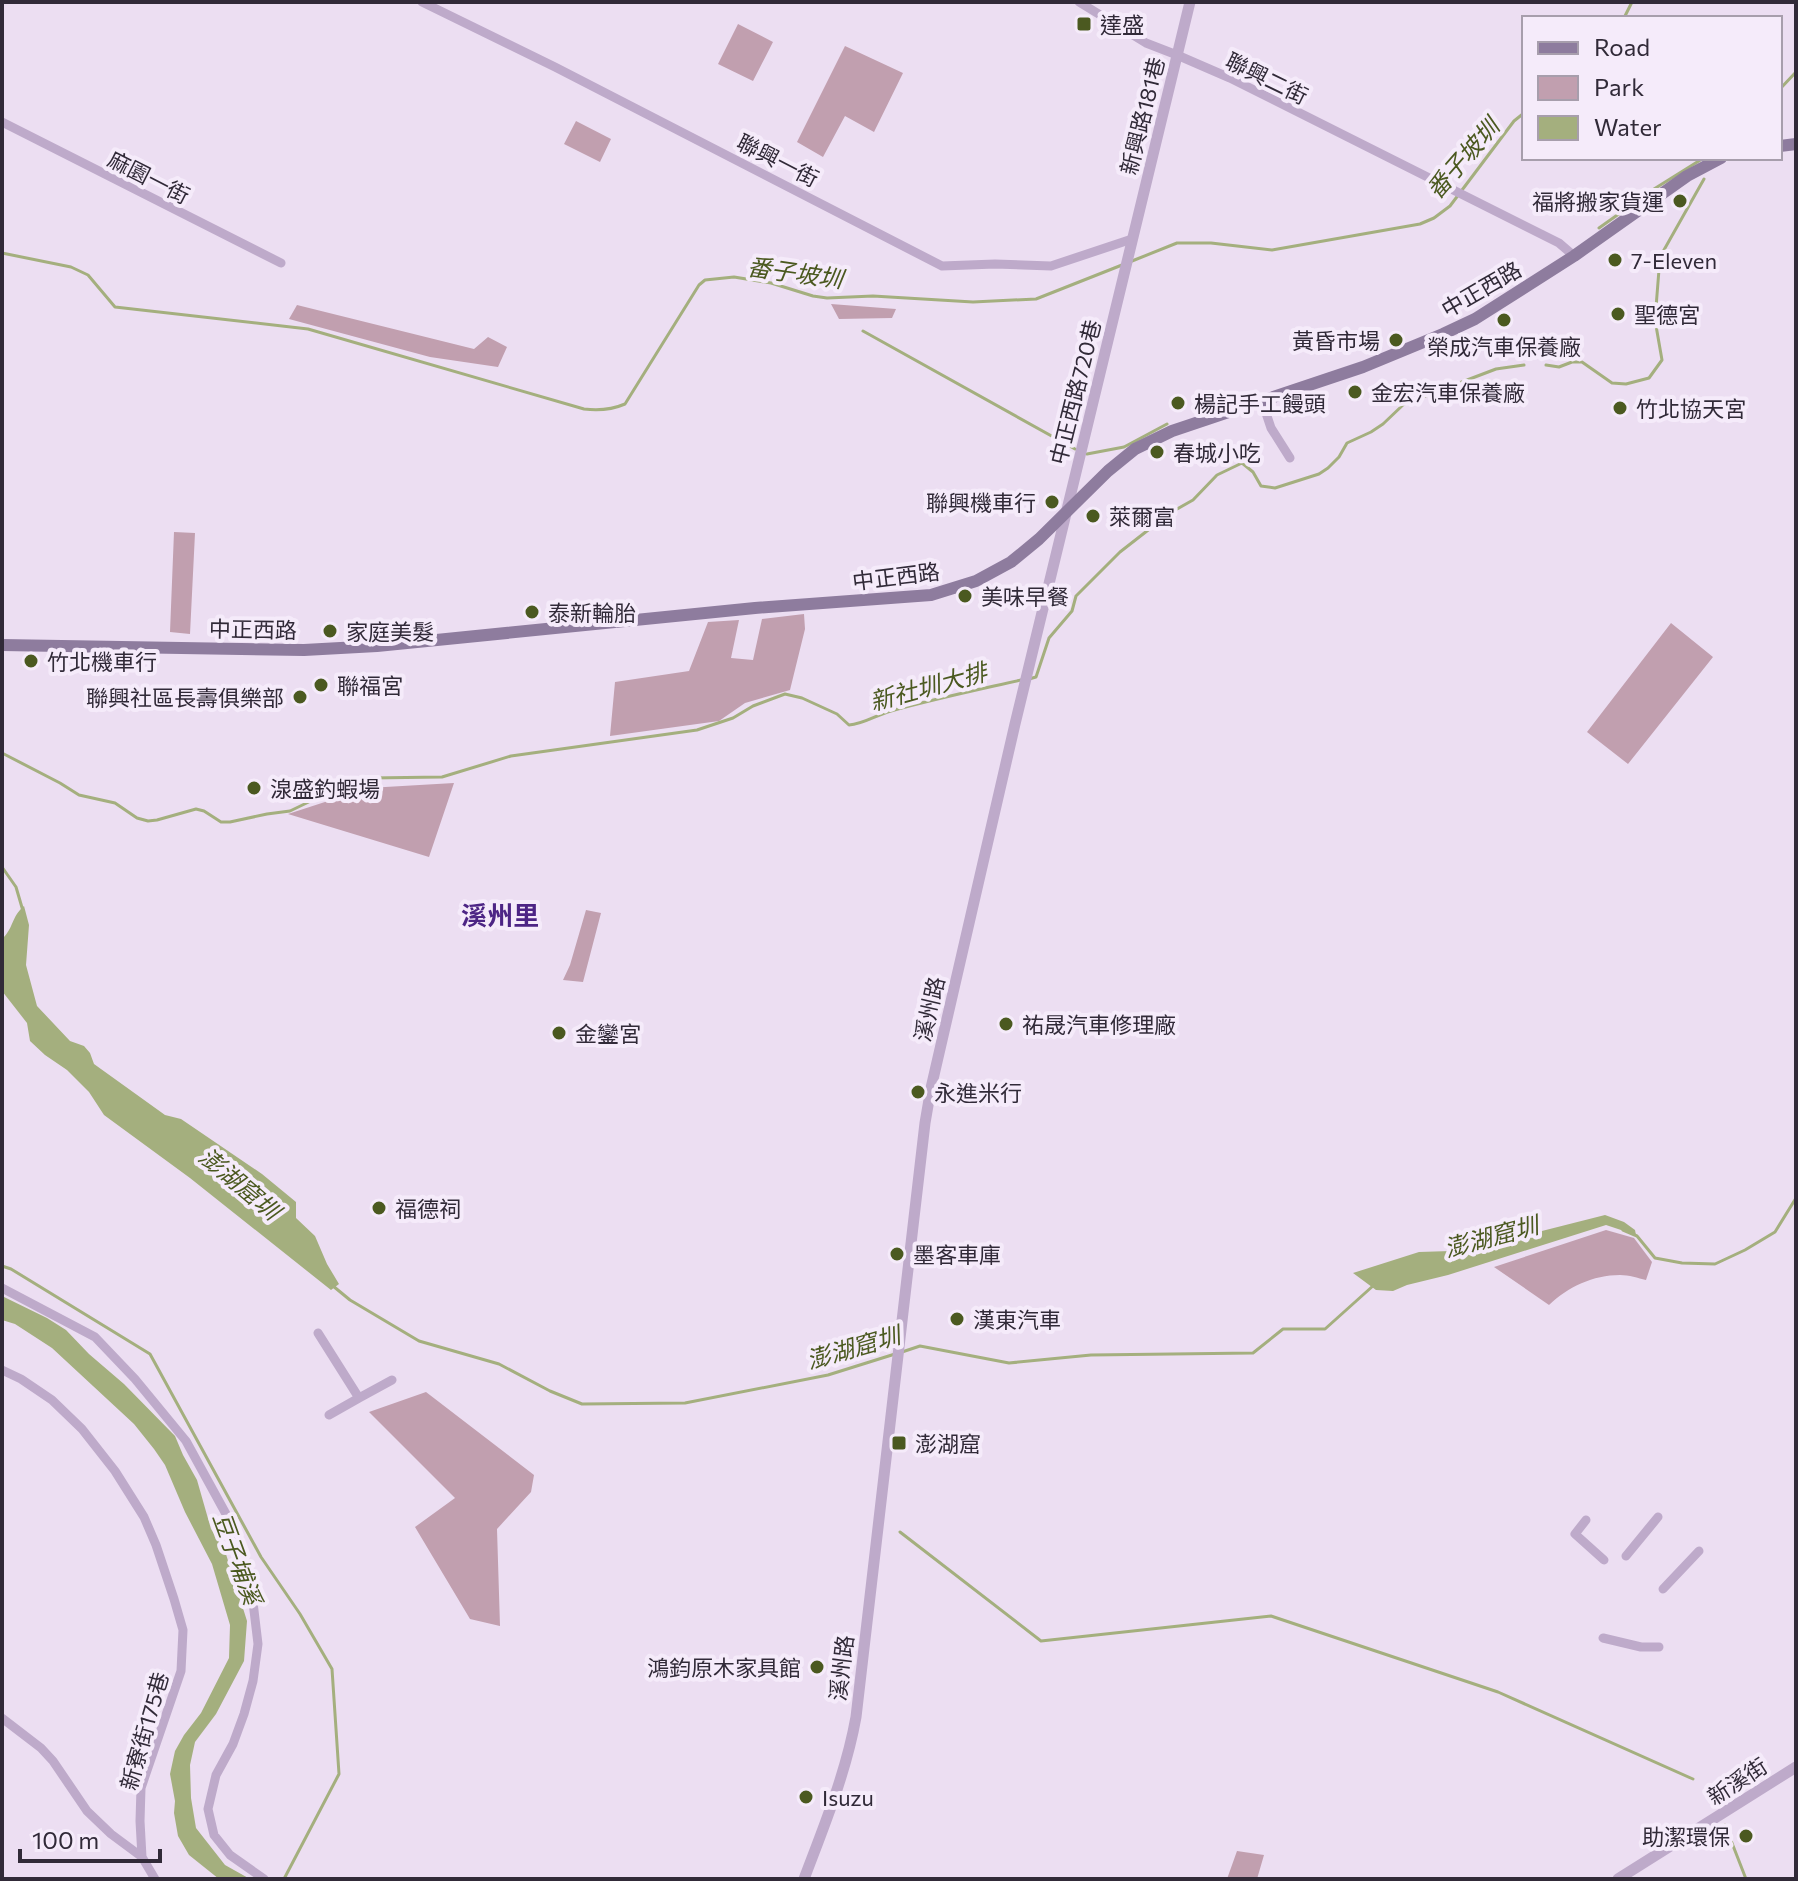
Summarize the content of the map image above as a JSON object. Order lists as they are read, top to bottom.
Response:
{
  "streets": {
    "main road": ["中正西路"],
    "street": [
      "聯興二街",
      "新興路181巷",
      "聯興一街",
      "麻園一街",
      "中正西路720巷",
      "溪州路",
      "新寮街175巷",
      "新溪街"
    ]
  },
  "crossings": [
    ["聯興二街", "新興路181巷"],
    ["聯興二街", "中正西路"],
    ["新興路181巷", "聯興一街"],
    ["新興路181巷", "中正西路720巷"],
    ["中正西路", "中正西路720巷"],
    ["中正西路", "溪州路"],
    ["中正西路720巷", "溪州路"]
  ],
  "districts": ["溪州里"],
  "water": [
    "番子坡圳",
    "新社圳大排",
    "澎湖窟圳",
    "豆子埔溪"
  ],
  "places": {
    "transit": ["達盛", "澎湖窟"],
    "other": [
      "福將搬家貨運",
      "7-Eleven",
      "聖德宮",
      "榮成汽車保養廠",
      "黃昏市場",
      "金宏汽車保養廠",
      "楊記手工饅頭",
      "竹北協天宮",
      "春城小吃",
      "聯興機車行",
      "萊爾富",
      "美味早餐",
      "泰新輪胎",
      "家庭美髮",
      "竹北機車行",
      "聯福宮",
      "聯興社區長壽俱樂部",
      "湶盛釣蝦場",
      "祐晟汽車修理廠",
      "金鑾宮",
      "永進米行",
      "福德祠",
      "墨客車庫",
      "漢東汽車",
      "鴻鈞原木家具館",
      "Isuzu",
      "助潔環保"
    ]
  },
  "legend": ["Road", "Park", "Water"],
  "scale_bar": "100 m"
}
